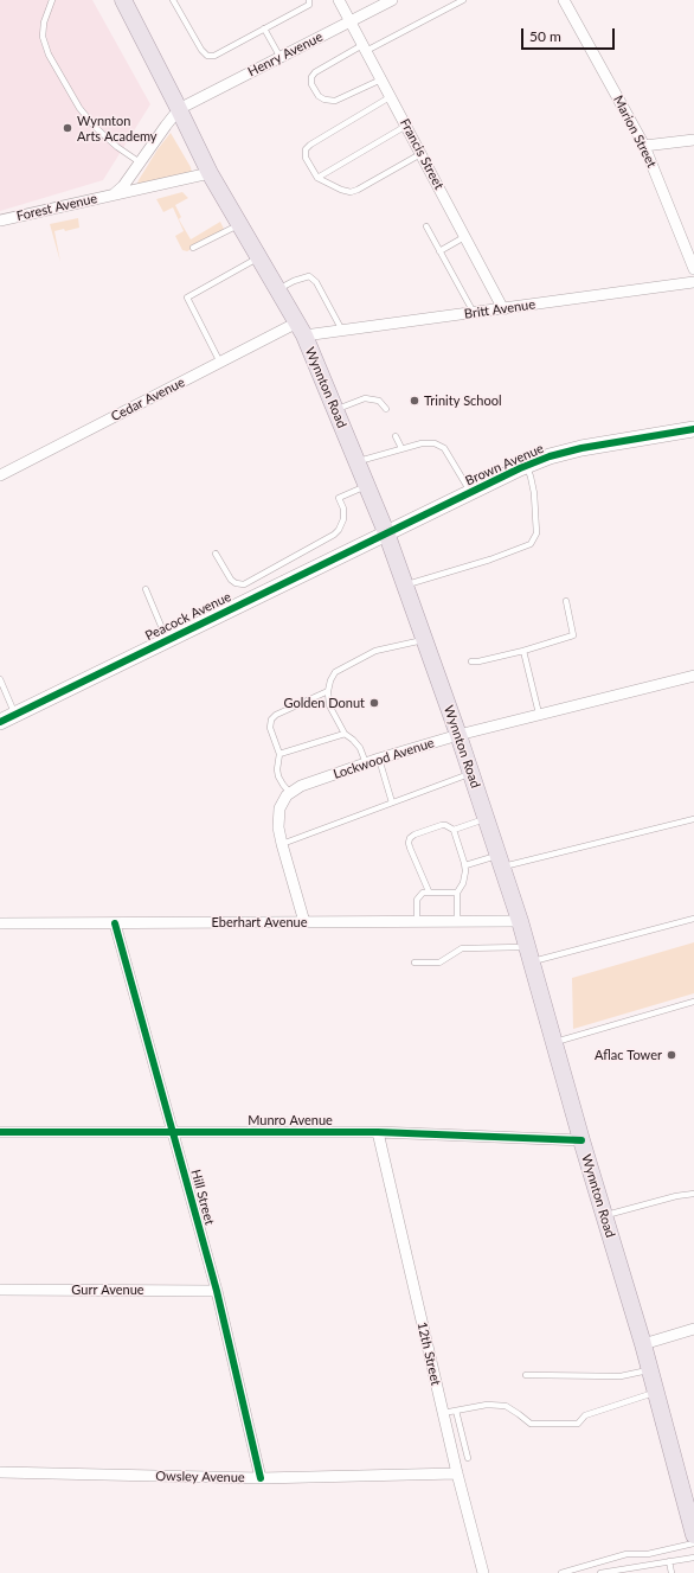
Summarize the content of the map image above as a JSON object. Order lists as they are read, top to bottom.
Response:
{
  "streets": {
    "main road": ["Wynnton Road"],
    "street": [
      "Henry Avenue",
      "Marion Street",
      "Francis Street",
      "Forest Avenue",
      "Britt Avenue",
      "Cedar Avenue",
      "Brown Avenue",
      "Peacock Avenue",
      "Lockwood Avenue",
      "Eberhart Avenue",
      "Munro Avenue",
      "Hill Street",
      "Gurr Avenue",
      "12th Street",
      "Owsley Avenue"
    ]
  },
  "crossings": [
    ["Henry Avenue", "Francis Street"],
    ["Henry Avenue", "Forest Avenue"],
    ["Henry Avenue", "Wynnton Road"],
    ["Francis Street", "Britt Avenue"],
    ["Forest Avenue", "Wynnton Road"],
    ["Britt Avenue", "Wynnton Road"],
    ["Britt Avenue", "Cedar Avenue"],
    ["Wynnton Road", "Cedar Avenue"],
    ["Wynnton Road", "Brown Avenue"],
    ["Wynnton Road", "Peacock Avenue"],
    ["Wynnton Road", "Lockwood Avenue"],
    ["Wynnton Road", "Eberhart Avenue"],
    ["Wynnton Road", "Munro Avenue"],
    ["Brown Avenue", "Peacock Avenue"],
    ["Eberhart Avenue", "Hill Street"],
    ["Munro Avenue", "Hill Street"],
    ["Munro Avenue", "12th Street"],
    ["Hill Street", "Gurr Avenue"],
    ["Hill Street", "Owsley Avenue"],
    ["12th Street", "Owsley Avenue"]
  ],
  "places": [
    "Wynnton Arts Academy",
    "Trinity School",
    "Golden Donut",
    "Aflac Tower"
  ],
  "scale_bar": "50 m"
}
